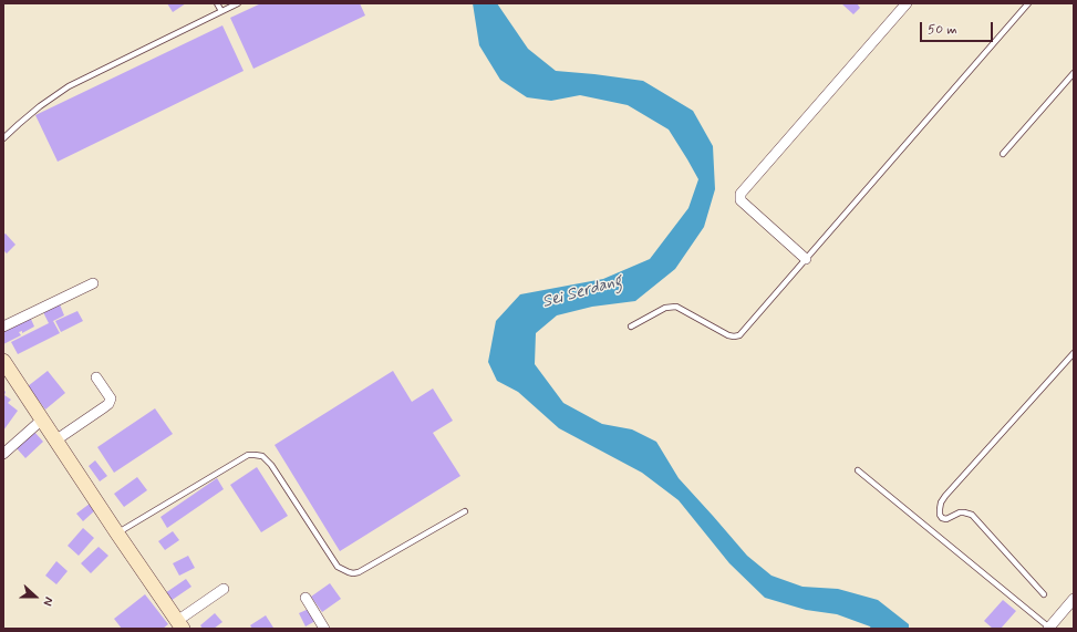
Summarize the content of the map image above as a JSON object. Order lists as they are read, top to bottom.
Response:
{
  "water": ["Sei Serdang"],
  "scale_bar": "50 m",
  "north": "right"
}
